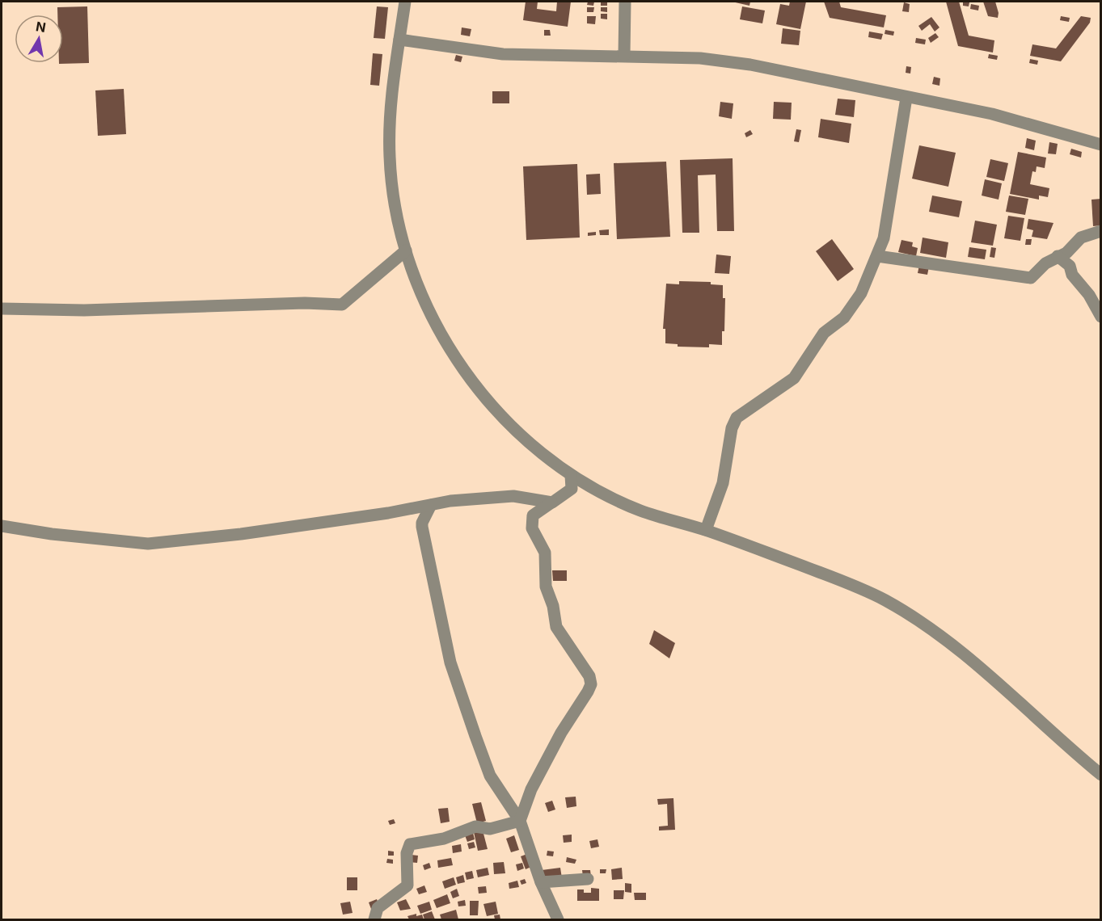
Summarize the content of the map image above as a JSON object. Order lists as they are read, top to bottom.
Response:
{
  "north": "top"
}
